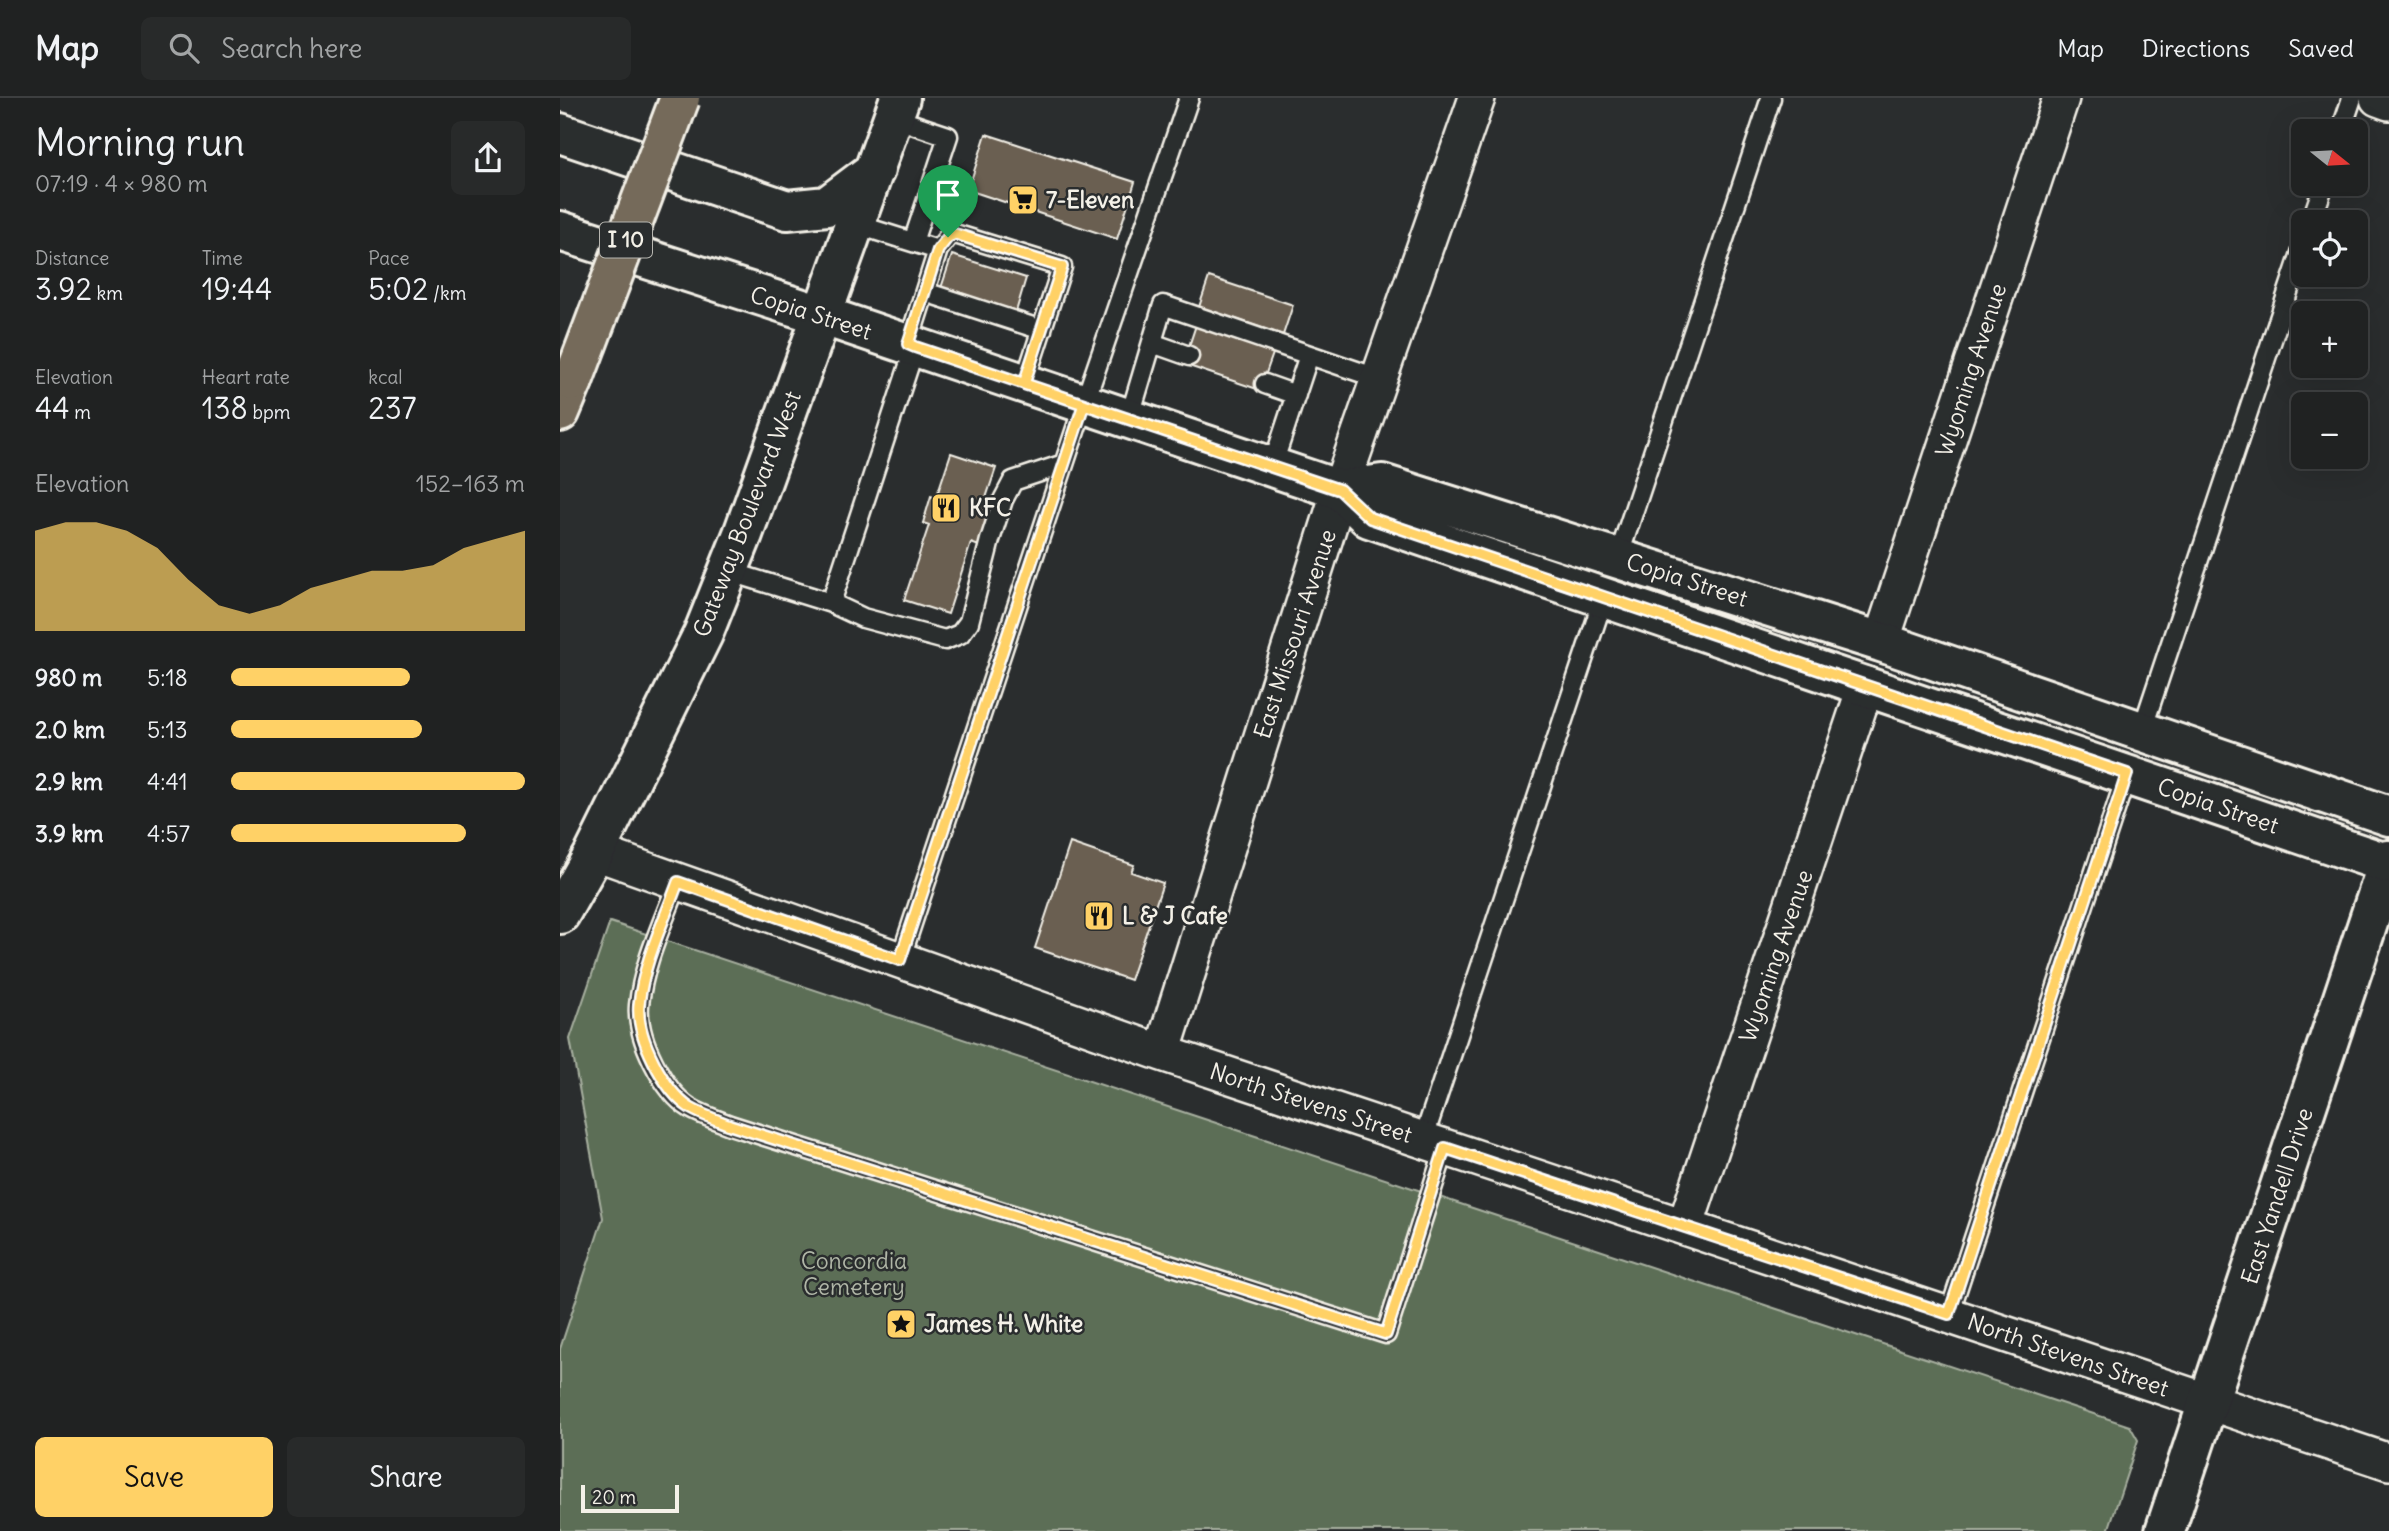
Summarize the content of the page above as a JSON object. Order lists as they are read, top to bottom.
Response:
{
  "streets": {
    "highway": ["I 10"],
    "main road": ["Copia Street", "Gateway Boulevard West", "East Yandell Drive"],
    "street": ["Wyoming Avenue", "East Missouri Avenue", "North Stevens Street"]
  },
  "crossings": [
    ["Copia Street", "Wyoming Avenue"],
    ["Copia Street", "Gateway Boulevard West"],
    ["Copia Street", "East Missouri Avenue"],
    ["Copia Street", "East Yandell Drive"],
    ["Wyoming Avenue", "North Stevens Street"],
    ["Gateway Boulevard West", "North Stevens Street"],
    ["East Missouri Avenue", "North Stevens Street"],
    ["North Stevens Street", "East Yandell Drive"]
  ],
  "parks": ["Concordia Cemetery"],
  "places": {
    "supermarket": ["7-Eleven"],
    "restaurant": ["KFC", "L & J Cafe"],
    "place": ["James H. White"]
  },
  "scale_bar": "20 m",
  "north": "right",
  "page": {
    "header": "Map",
    "search": "Search here",
    "nav": ["Map", "Directions", "Saved"],
    "heading": ["Morning run", "07:19 · 4 × 980 m"],
    "map_buttons": ["+", "−"],
    "stats": [
      ["Distance", "3.92 km"],
      ["Time", "19:44"],
      ["Pace", "5:02 /km"],
      ["Elevation", "44 m"],
      ["Heart rate", "138 bpm"],
      ["kcal", "237"]
    ],
    "chart": ["Elevation", "152–163 m"],
    "list": [
      {
        "name": "980 m",
        "note": "5:18"
      },
      {
        "name": "2.0 km",
        "note": "5:13"
      },
      {
        "name": "2.9 km",
        "note": "4:41"
      },
      {
        "name": "3.9 km",
        "note": "4:57"
      }
    ],
    "buttons": ["Save", "Share"],
    "scale": "20 m"
  }
}
